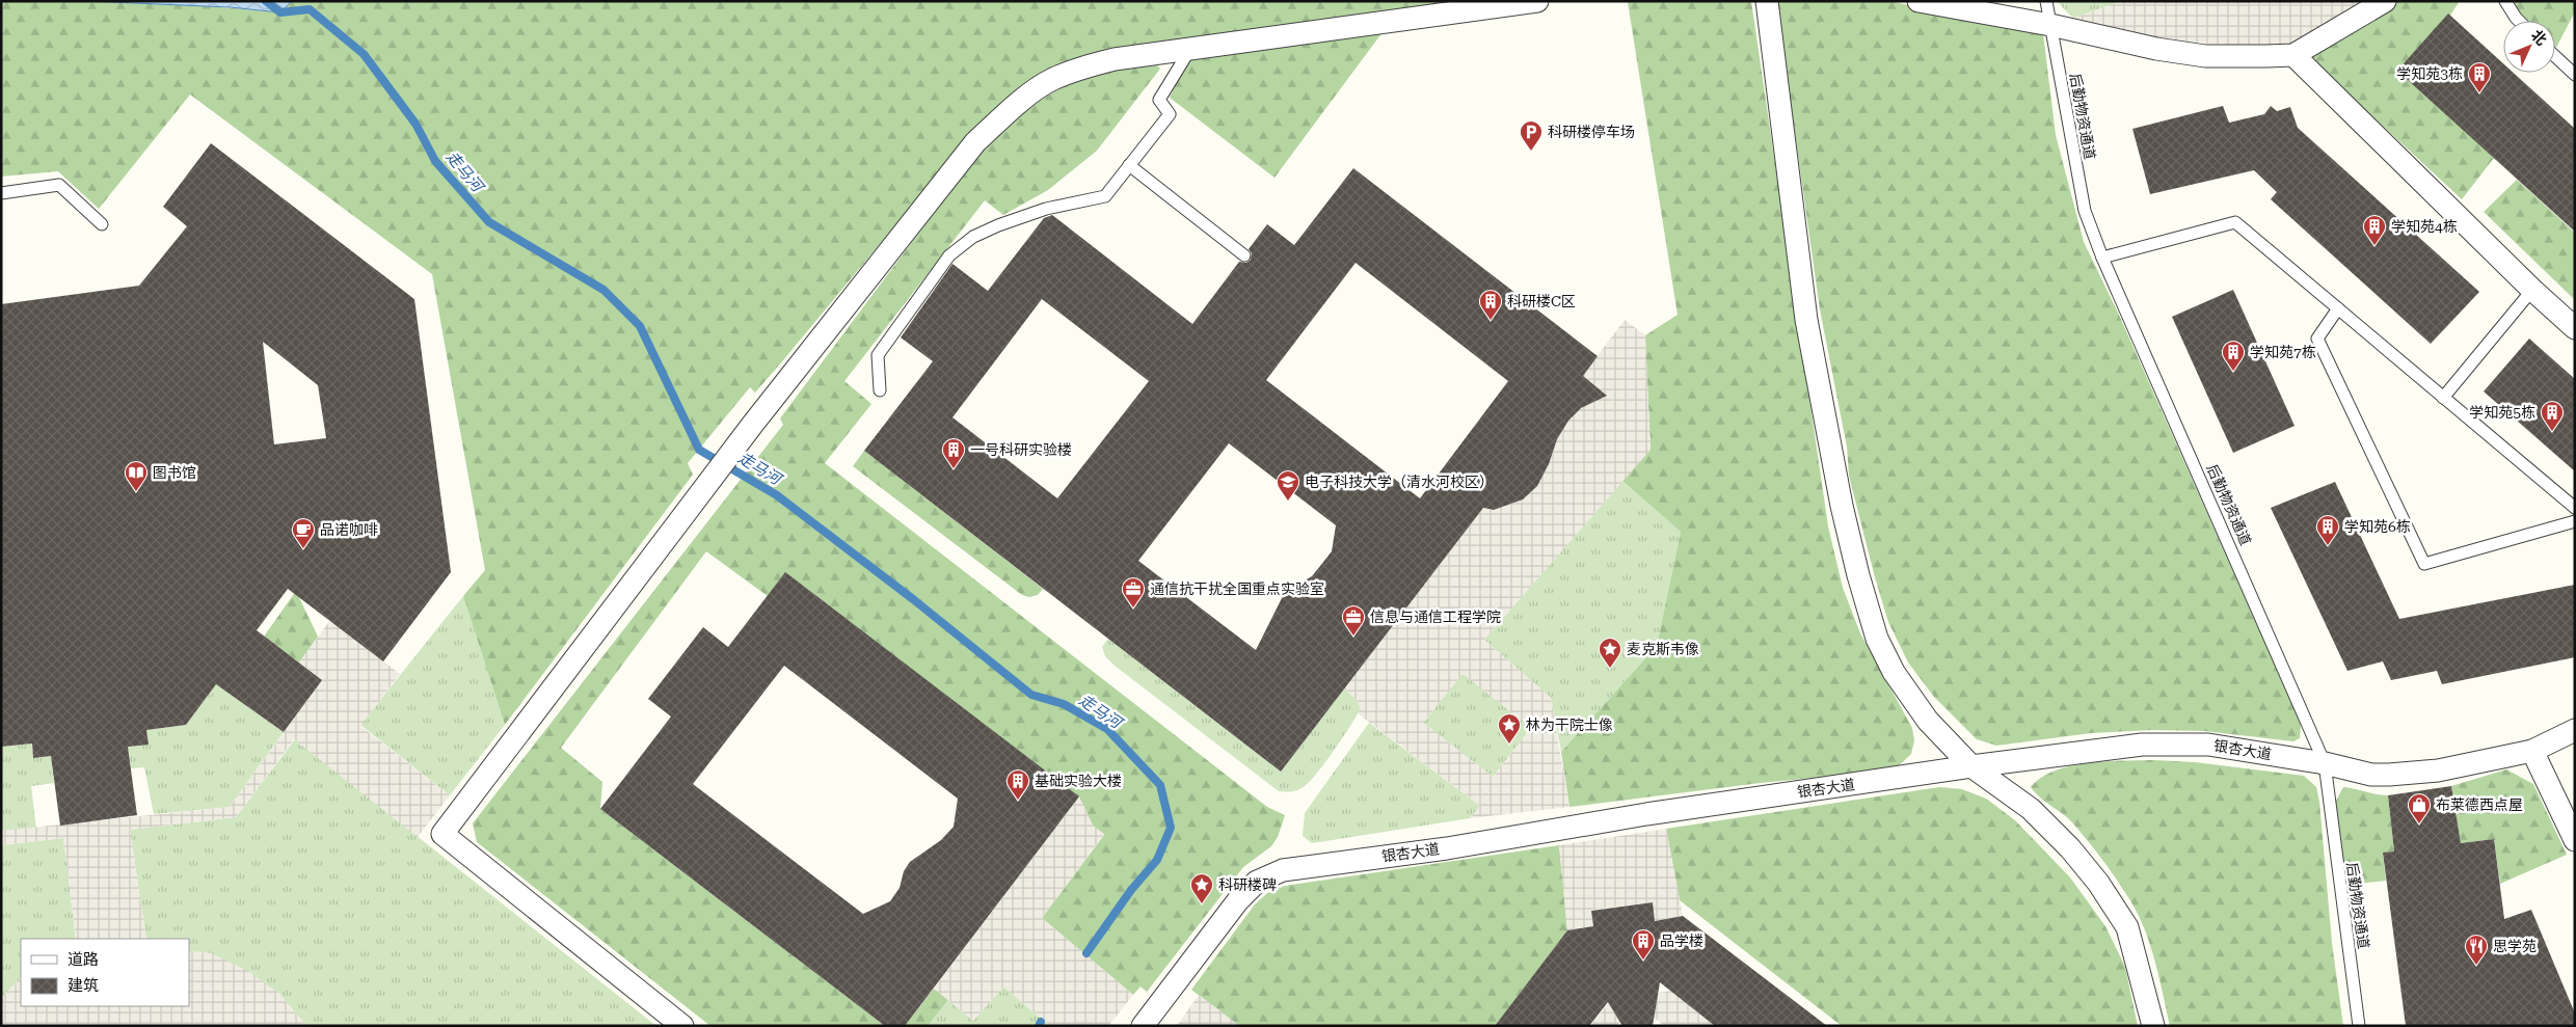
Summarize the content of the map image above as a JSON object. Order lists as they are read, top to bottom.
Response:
{
  "streets": {
    "street": ["银杏大道"],
    "lane": ["后勤物资通道"]
  },
  "crossings": [
    ["后勤物资通道", "银杏大道"]
  ],
  "water": ["走马河"],
  "places": {
    "building": [
      "学知苑3栋",
      "学知苑4栋",
      "科研楼C区",
      "学知苑7栋",
      "学知苑5栋",
      "一号科研实验楼",
      "学知苑6栋",
      "基础实验大楼",
      "品学楼"
    ],
    "parking": ["科研楼停车场"],
    "library": ["图书馆"],
    "school or university": ["电子科技大学（清水河校区）"],
    "cafe": ["品诺咖啡"],
    "office": ["通信抗干扰全国重点实验室", "信息与通信工程学院"],
    "place": ["麦克斯韦像", "林为干院士像", "科研楼碑"],
    "shop": ["布莱德西点屋"],
    "restaurant": ["思学苑"]
  },
  "legend": ["道路", "建筑"],
  "north": "top right"
}
